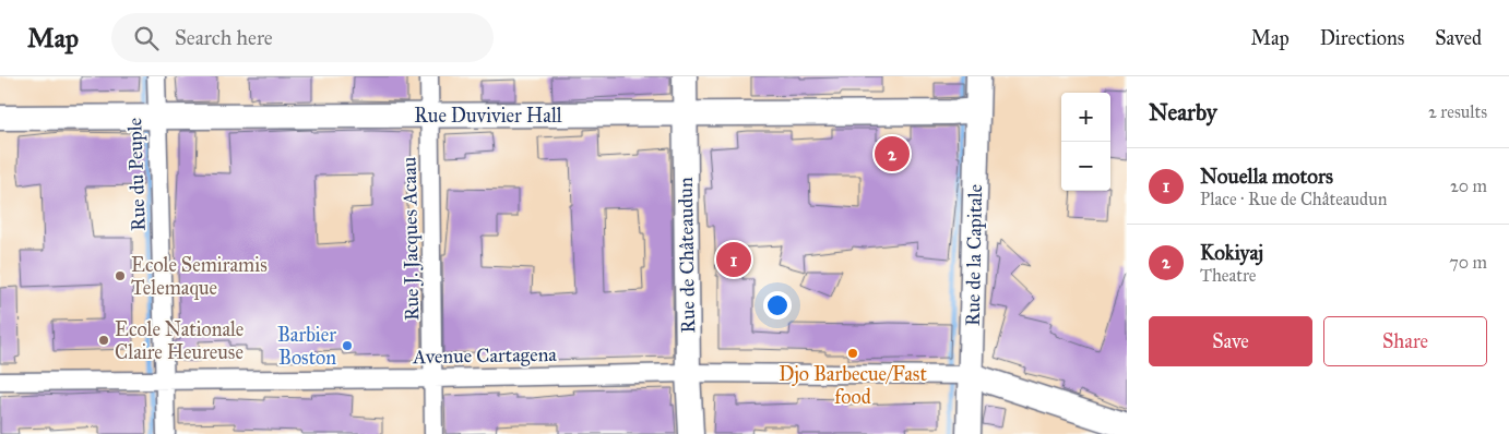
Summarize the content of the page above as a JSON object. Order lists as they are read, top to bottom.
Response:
{
  "streets": {
    "street": [
      "Rue Duvivier Hall",
      "Rue du Peuple",
      "Rue J. Jacques Acaau",
      "Rue de Châteaudun",
      "Rue de la Capitale",
      "Avenue Cartagena"
    ]
  },
  "crossings": [
    ["Rue Duvivier Hall", "Rue du Peuple"],
    ["Rue Duvivier Hall", "Rue J. Jacques Acaau"],
    ["Rue Duvivier Hall", "Rue de Châteaudun"],
    ["Rue Duvivier Hall", "Rue de la Capitale"],
    ["Rue du Peuple", "Avenue Cartagena"],
    ["Rue J. Jacques Acaau", "Avenue Cartagena"],
    ["Rue de Châteaudun", "Avenue Cartagena"],
    ["Rue de la Capitale", "Avenue Cartagena"]
  ],
  "places": [
    "Ecole Semiramis Telemaque",
    "Ecole Nationale Claire Heureuse",
    "Barbier Boston",
    "Djo Barbecue/Fast food"
  ],
  "page": {
    "header": "Map",
    "search": "Search here",
    "nav": ["Map", "Directions", "Saved"],
    "heading": ["Nearby", "2 results"],
    "map_buttons": ["+", "−"],
    "pins": ["2", "1"],
    "list": [
      {
        "mark": "1",
        "name": "Nouella motors",
        "note": "Place · Rue de Châteaudun",
        "value": "20 m"
      },
      {
        "mark": "2",
        "name": "Kokiyaj",
        "note": "Theatre",
        "value": "70 m"
      }
    ],
    "buttons": ["Save", "Share"]
  }
}
